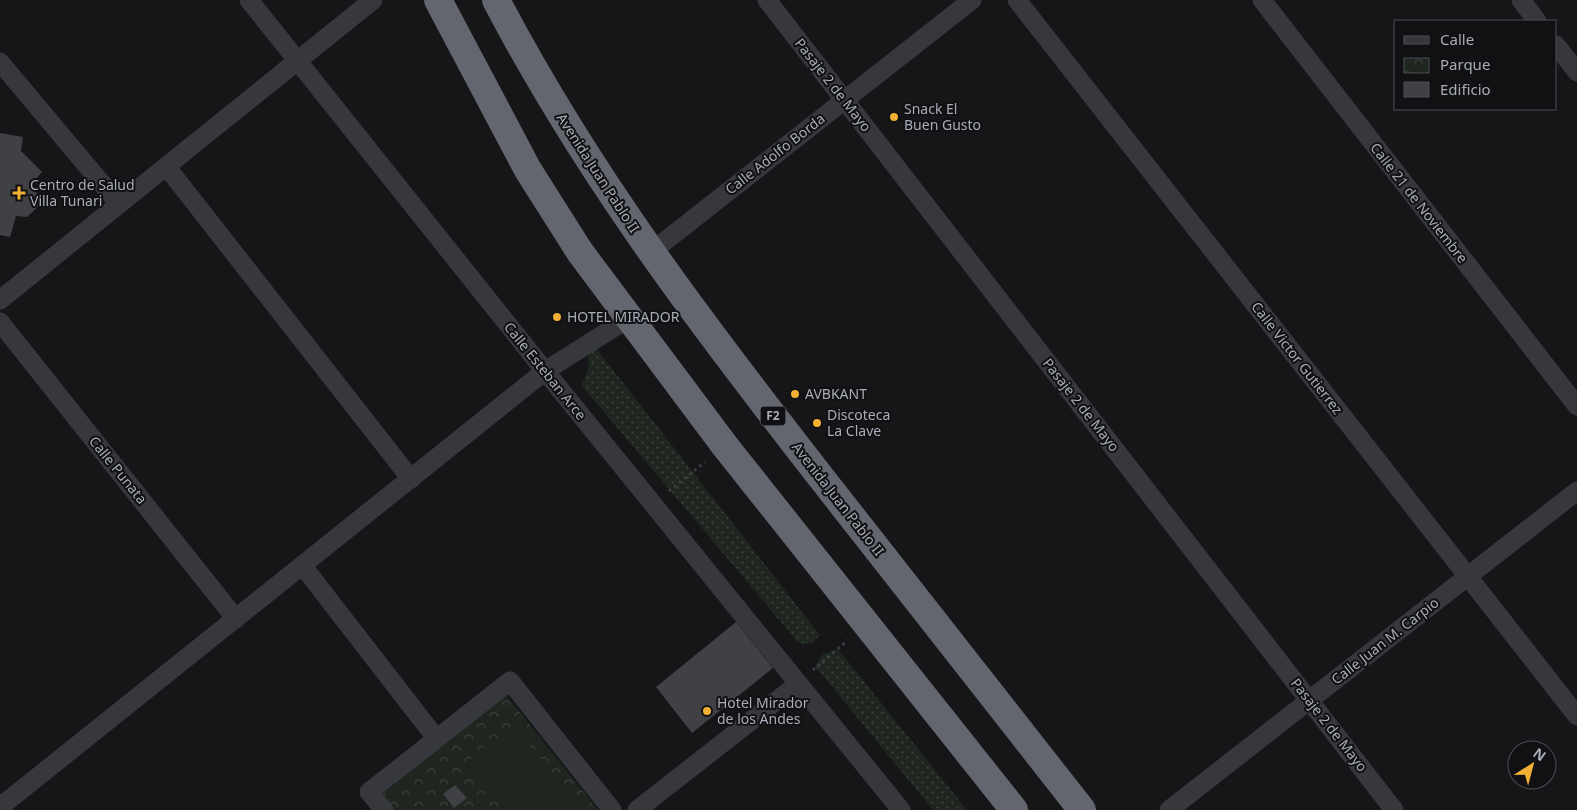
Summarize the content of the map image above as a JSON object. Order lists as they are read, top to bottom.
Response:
{
  "streets": {
    "highway": ["Avenida Juan Pablo II", "F2"],
    "street": [
      "Pasaje 2 de Mayo",
      "Calle Adolfo Borda",
      "Calle 21 de Noviembre",
      "Calle Victor Gutierrez",
      "Calle Esteban Arce",
      "Calle Punata",
      "Calle Juan M. Carpio"
    ]
  },
  "crossings": [
    ["Pasaje 2 de Mayo", "Calle Adolfo Borda"],
    ["Pasaje 2 de Mayo", "Calle Juan M. Carpio"],
    ["Calle Adolfo Borda", "Avenida Juan Pablo II"],
    ["Calle Victor Gutierrez", "Calle Juan M. Carpio"]
  ],
  "places": {
    "other": [
      "Snack El Buen Gusto",
      "HOTEL MIRADOR",
      "AVBKANT",
      "Discoteca La Clave",
      "Hotel Mirador de los Andes"
    ],
    "health": ["Centro de Salud Villa Tunari"]
  },
  "legend": ["Calle", "Parque", "Edificio"],
  "north": "top right"
}
